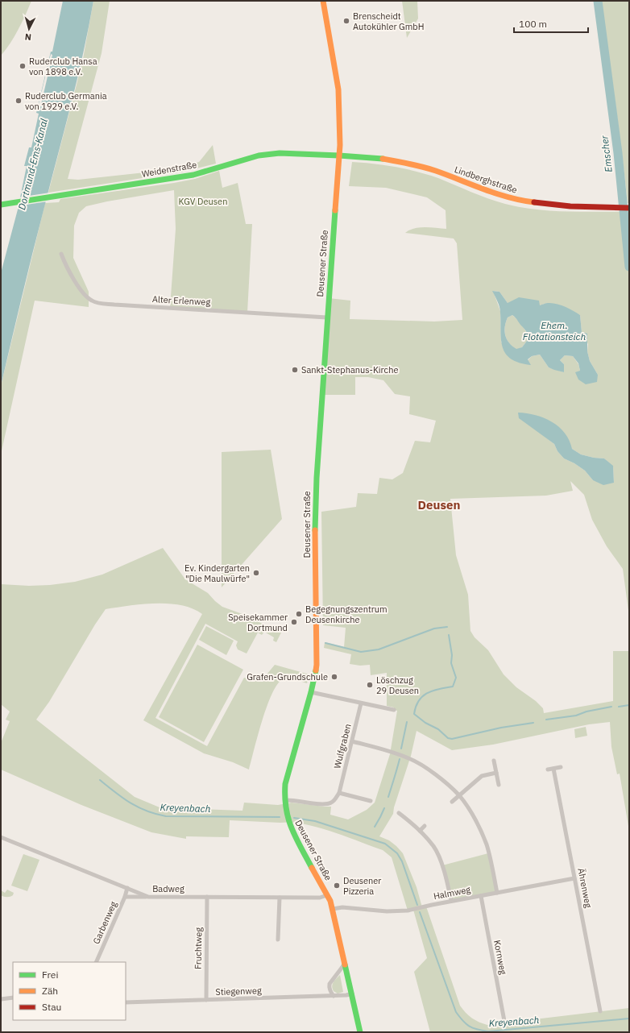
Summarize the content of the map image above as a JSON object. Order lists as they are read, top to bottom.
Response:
{
  "streets": {
    "street": [
      "Weidenstraße",
      "Lindberghstraße",
      "Deusener Straße",
      "Alter Erlenweg",
      "Wulfgraben",
      "Ährenweg",
      "Badweg",
      "Halmweg",
      "Garbenweg",
      "Fruchtweg",
      "Kornweg",
      "Stiegenweg"
    ]
  },
  "crossings": [
    ["Weidenstraße", "Lindberghstraße"],
    ["Weidenstraße", "Deusener Straße"],
    ["Lindberghstraße", "Deusener Straße"],
    ["Deusener Straße", "Alter Erlenweg"],
    ["Deusener Straße", "Badweg"],
    ["Deusener Straße", "Halmweg"],
    ["Deusener Straße", "Stiegenweg"],
    ["Ährenweg", "Halmweg"],
    ["Badweg", "Garbenweg"],
    ["Badweg", "Fruchtweg"],
    ["Halmweg", "Kornweg"],
    ["Fruchtweg", "Stiegenweg"]
  ],
  "districts": ["Deusen"],
  "water": [
    "Emscher",
    "Dortmund-Ems-Kanal",
    "Ehem. Flotationsteich",
    "Kreyenbach"
  ],
  "parks": ["KGV Deusen"],
  "places": [
    "Brenscheidt Autokühler GmbH",
    "Ruderclub Hansa von 1898 e.V.",
    "Ruderclub Germania von 1929 e.V.",
    "Sankt-Stephanus-Kirche",
    "Ev. Kindergarten \"Die Maulwürfe\"",
    "Begegnungszentrum Deusenkirche",
    "Speisekammer Dortmund",
    "Grafen-Grundschule",
    "Löschzug 29 Deusen",
    "Deusener Pizzeria"
  ],
  "legend": ["Frei", "Zäh", "Stau"],
  "scale_bar": "100 m",
  "north": "bottom"
}
